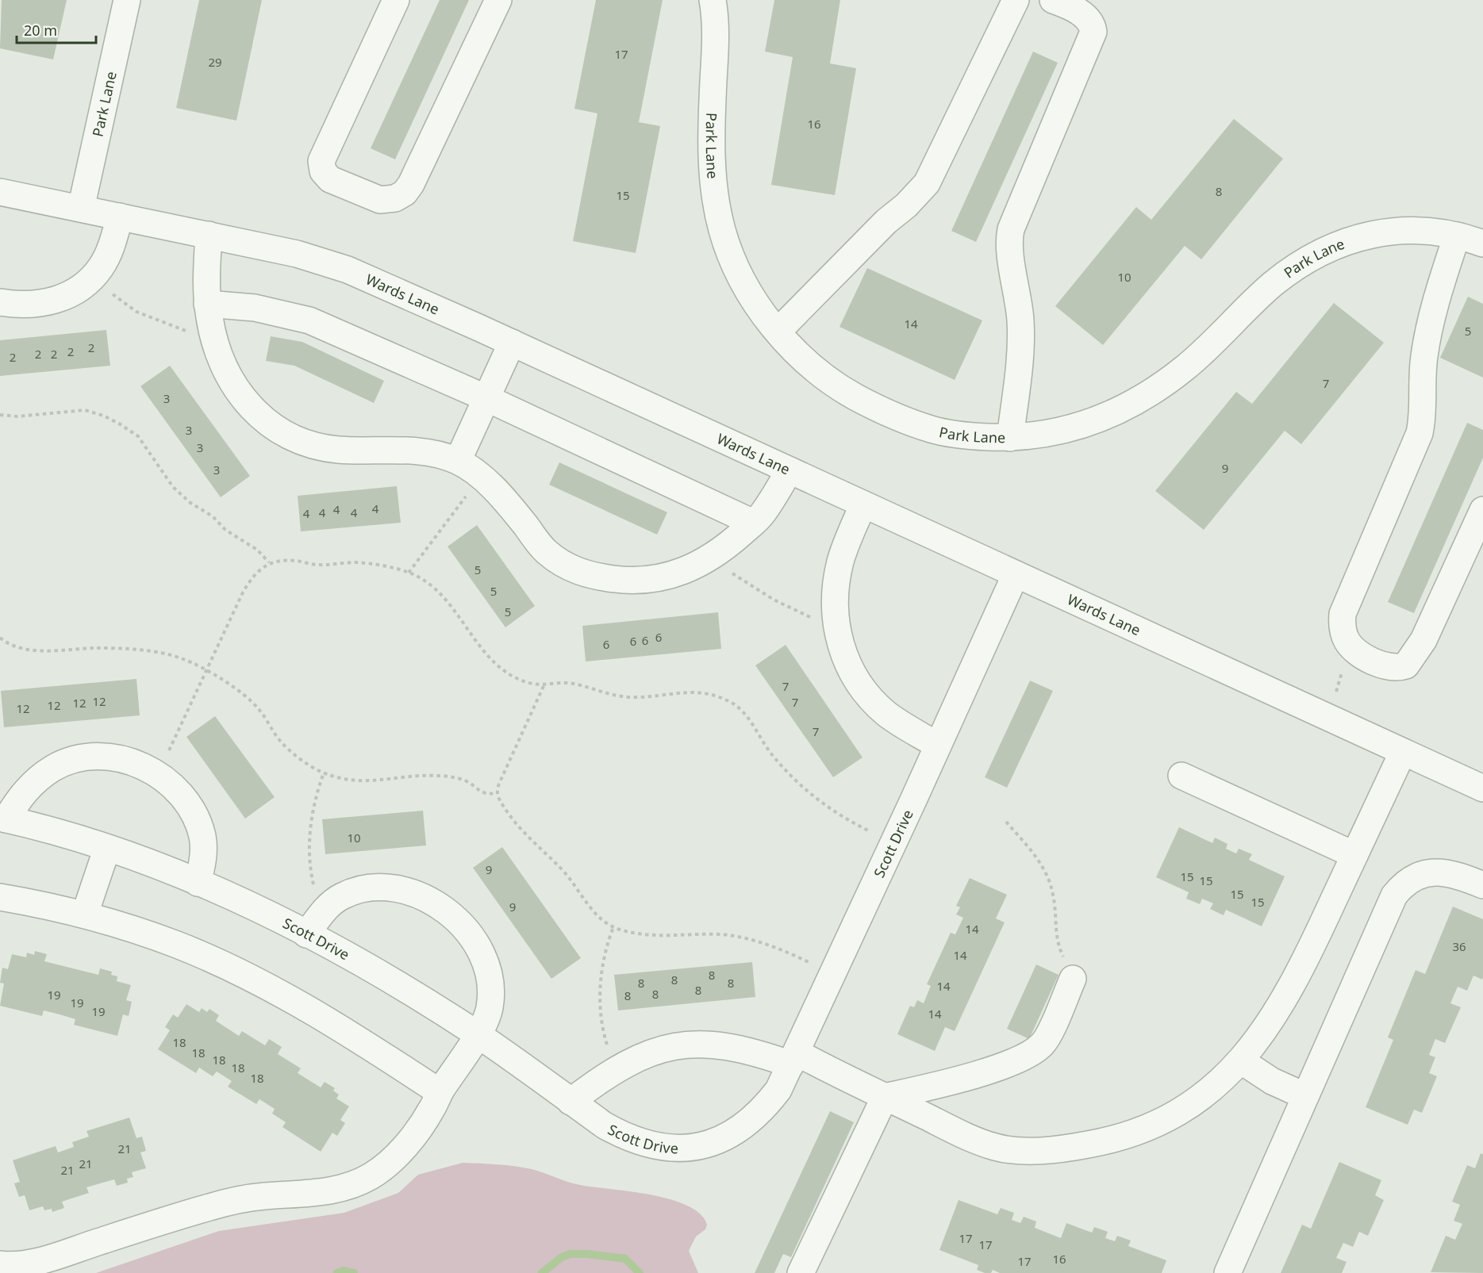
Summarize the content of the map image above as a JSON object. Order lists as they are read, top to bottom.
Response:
{
  "streets": {
    "street": ["Park Lane", "Wards Lane", "Scott Drive"]
  },
  "crossings": [
    ["Park Lane", "Wards Lane"],
    ["Wards Lane", "Scott Drive"]
  ],
  "house_numbers": [
    "17",
    "29",
    "16",
    "8",
    "15",
    "10",
    "14",
    "5",
    "2",
    "2",
    "2",
    "2",
    "2",
    "7",
    "3",
    "3",
    "3",
    "9",
    "3",
    "4",
    "4",
    "4",
    "4",
    "4",
    "5",
    "5",
    "5",
    "6",
    "6",
    "6",
    "6",
    "7",
    "12",
    "7",
    "12",
    "12",
    "12",
    "7",
    "10",
    "9",
    "15",
    "15",
    "15",
    "15",
    "9",
    "14",
    "36",
    "14",
    "8",
    "8",
    "8",
    "8",
    "14",
    "8",
    "8",
    "19",
    "8",
    "19",
    "19",
    "14",
    "18",
    "18",
    "18",
    "18",
    "18",
    "21",
    "21",
    "21",
    "17",
    "17",
    "16",
    "17"
  ],
  "scale_bar": "20 m"
}
